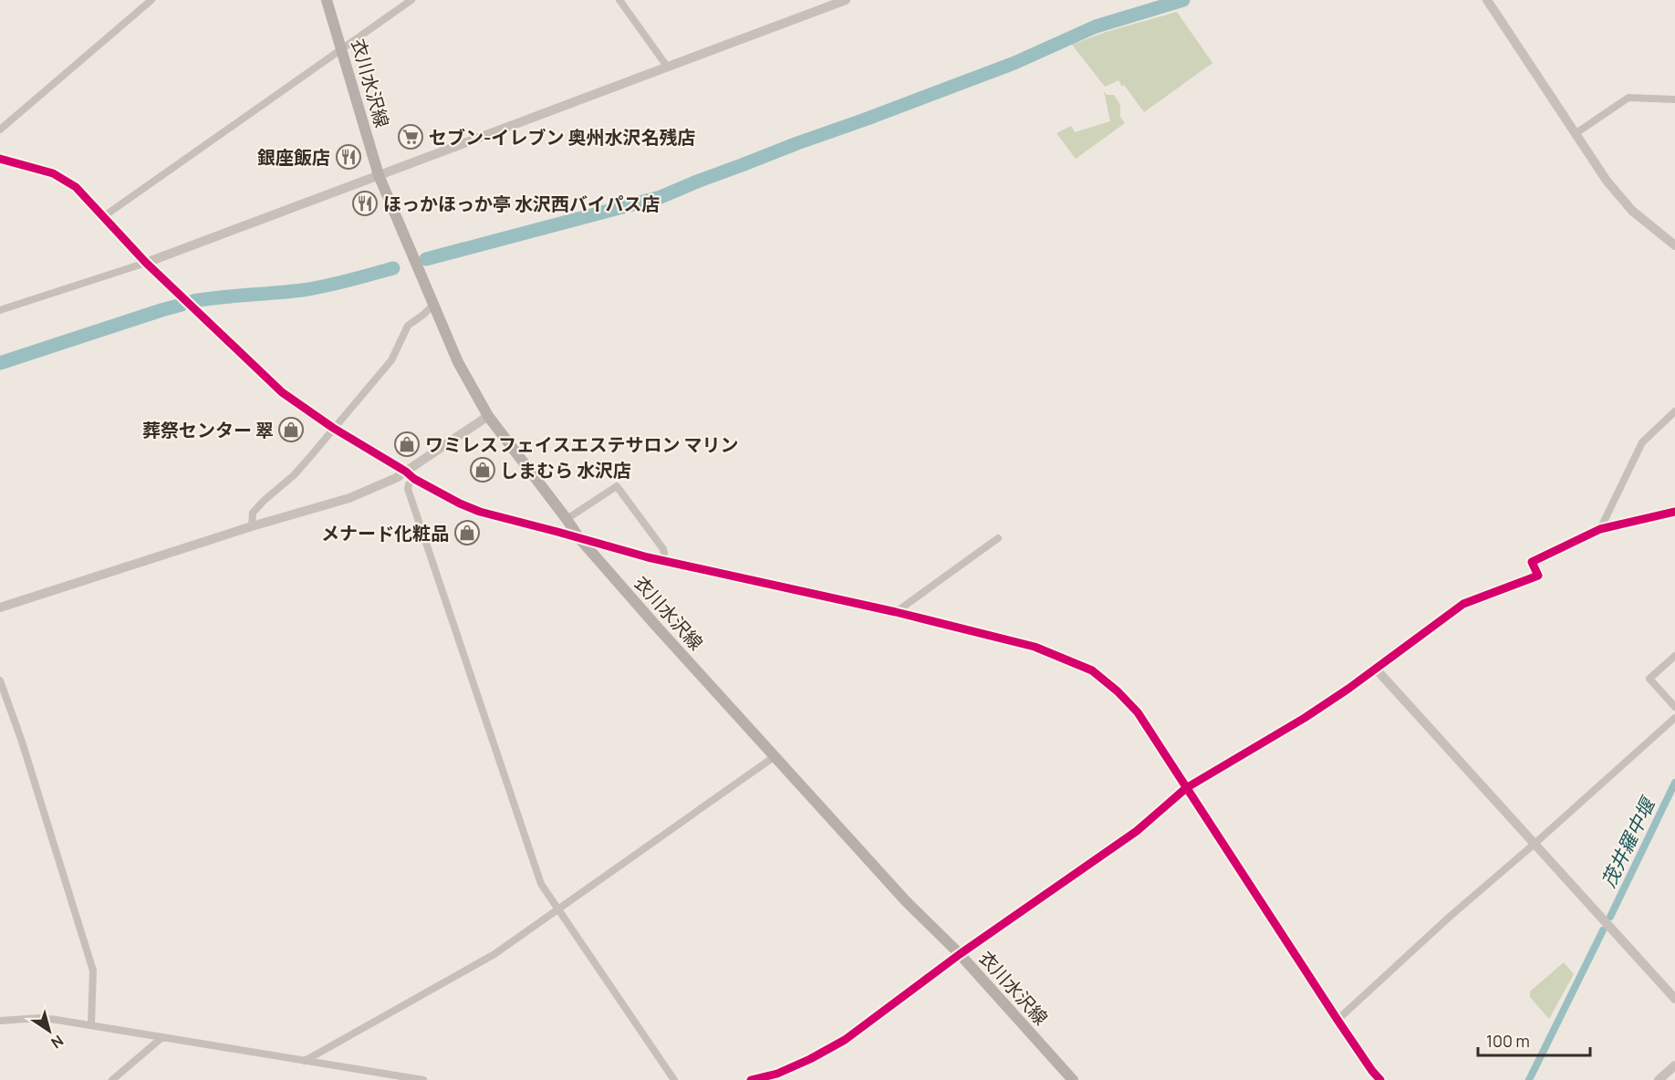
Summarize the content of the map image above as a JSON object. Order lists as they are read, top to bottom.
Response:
{
  "streets": {
    "main road": ["衣川水沢線"]
  },
  "water": ["茂井羅中堰"],
  "places": {
    "supermarket": ["セブン-イレブン 奥州水沢名残店"],
    "restaurant": ["銀座飯店", "ほっかほっか亭 水沢西バイパス店"],
    "shop": [
      "葬祭センター 翠",
      "ワミレスフェイスエステサロン マリン",
      "しまむら 水沢店",
      "メナード化粧品"
    ]
  },
  "scale_bar": "100 m",
  "north": "bottom right"
}
